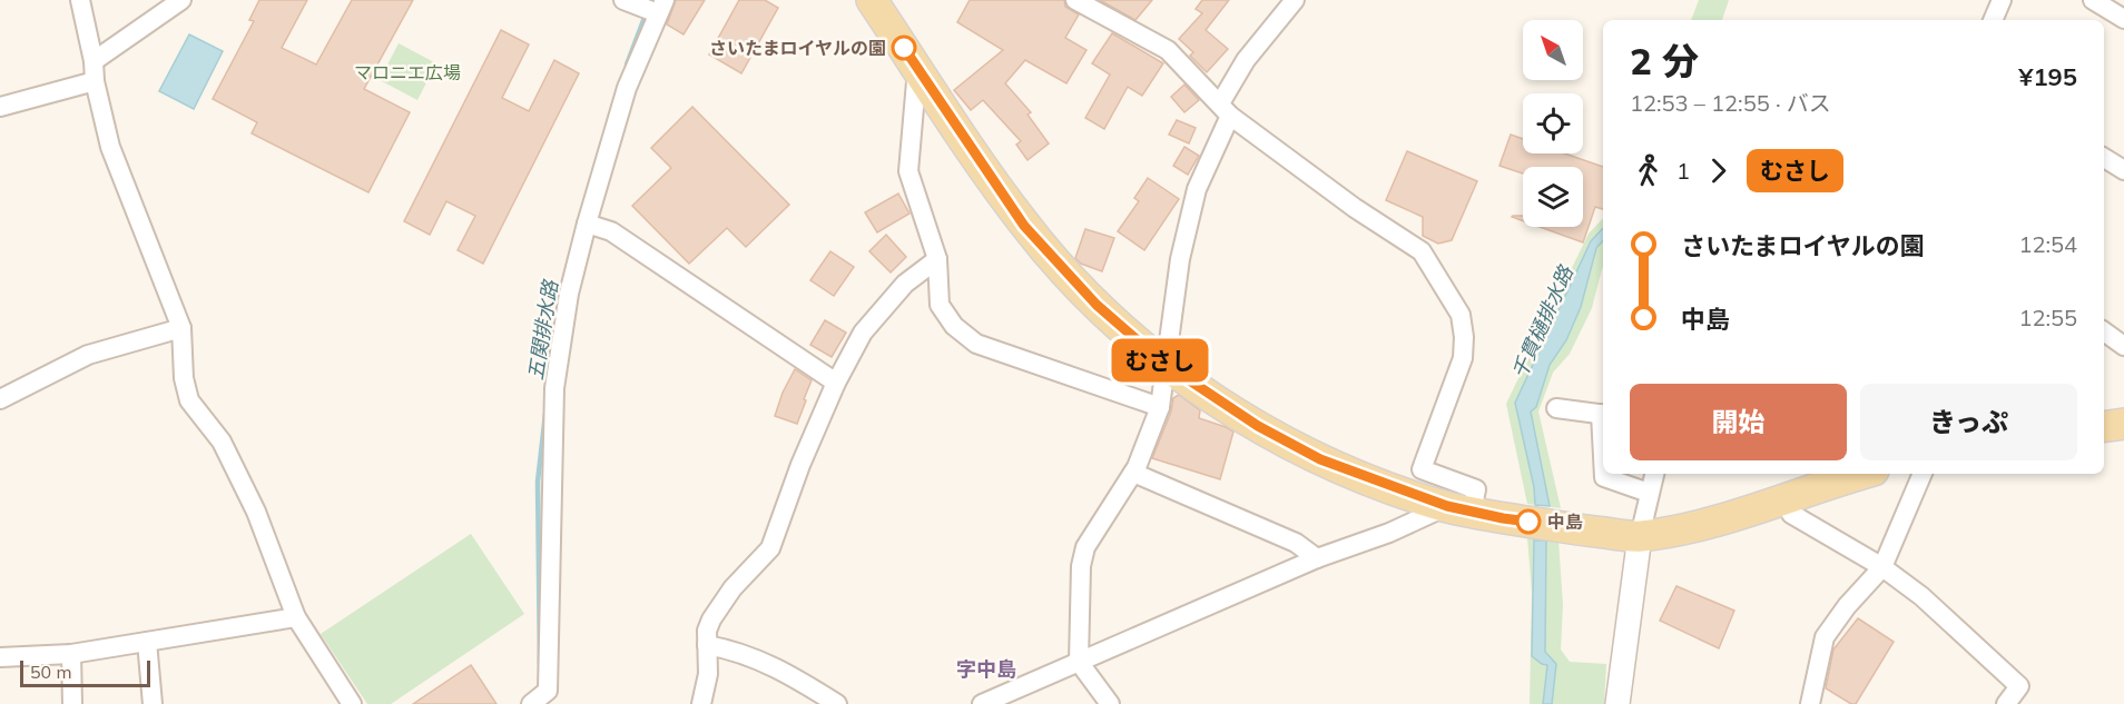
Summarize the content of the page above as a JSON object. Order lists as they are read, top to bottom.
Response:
{
  "districts": ["字中島"],
  "water": ["千貫樋排水路", "五関排水路"],
  "parks": ["マロニエ広場"],
  "places": ["さいたまロイヤルの園", "中島"],
  "lines": ["bus line むさし"],
  "scale_bar": "50 m",
  "north": "top left",
  "page": {
    "on_map": "むさし",
    "heading": ["2 分", "12:53 – 12:55 · バス", "¥195"],
    "legs": ["1", "むさし"],
    "list": [
      {
        "name": "さいたまロイヤルの園",
        "value": "12:54"
      },
      {
        "name": "中島",
        "value": "12:55"
      }
    ],
    "buttons": ["開始", "きっぷ"],
    "scale": "50 m"
  }
}
